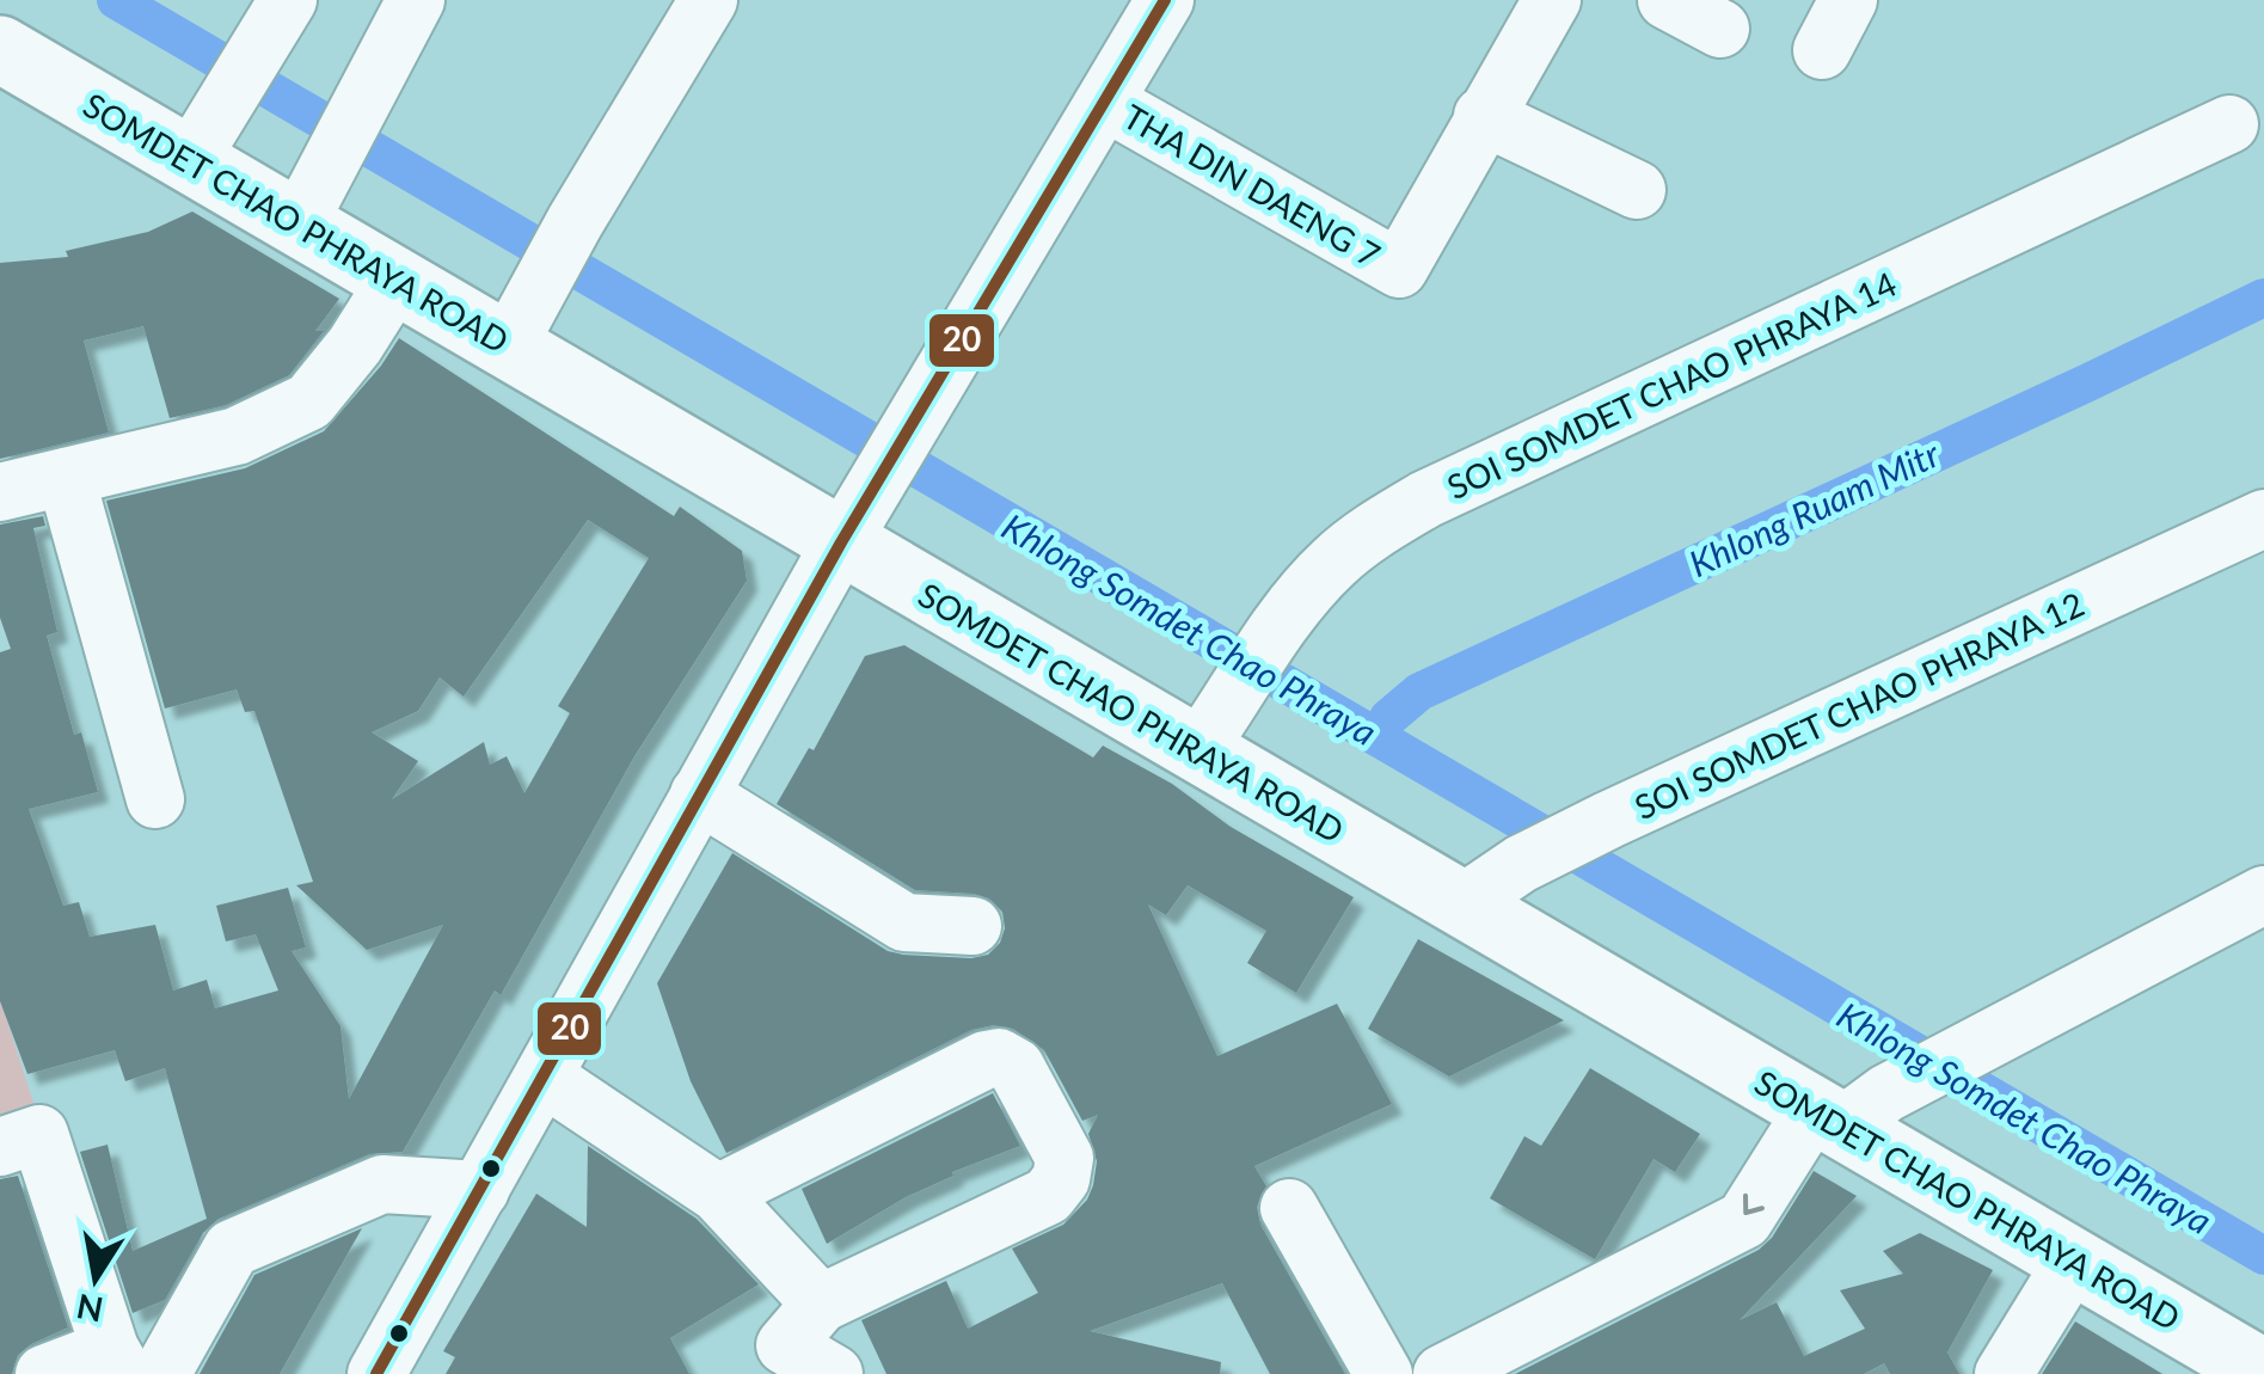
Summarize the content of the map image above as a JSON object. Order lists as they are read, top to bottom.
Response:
{
  "streets": {
    "main road": ["SOMDET CHAO PHRAYA ROAD"],
    "street": ["THA DIN DAENG 7", "SOI SOMDET CHAO PHRAYA 14", "SOI SOMDET CHAO PHRAYA 12"]
  },
  "crossings": [
    ["SOMDET CHAO PHRAYA ROAD", "SOI SOMDET CHAO PHRAYA 14"],
    ["SOMDET CHAO PHRAYA ROAD", "SOI SOMDET CHAO PHRAYA 12"]
  ],
  "water": ["Khlong Ruam Mitr", "Khlong Somdet Chao Phraya"],
  "lines": ["transit line 20"],
  "north": "bottom"
}
